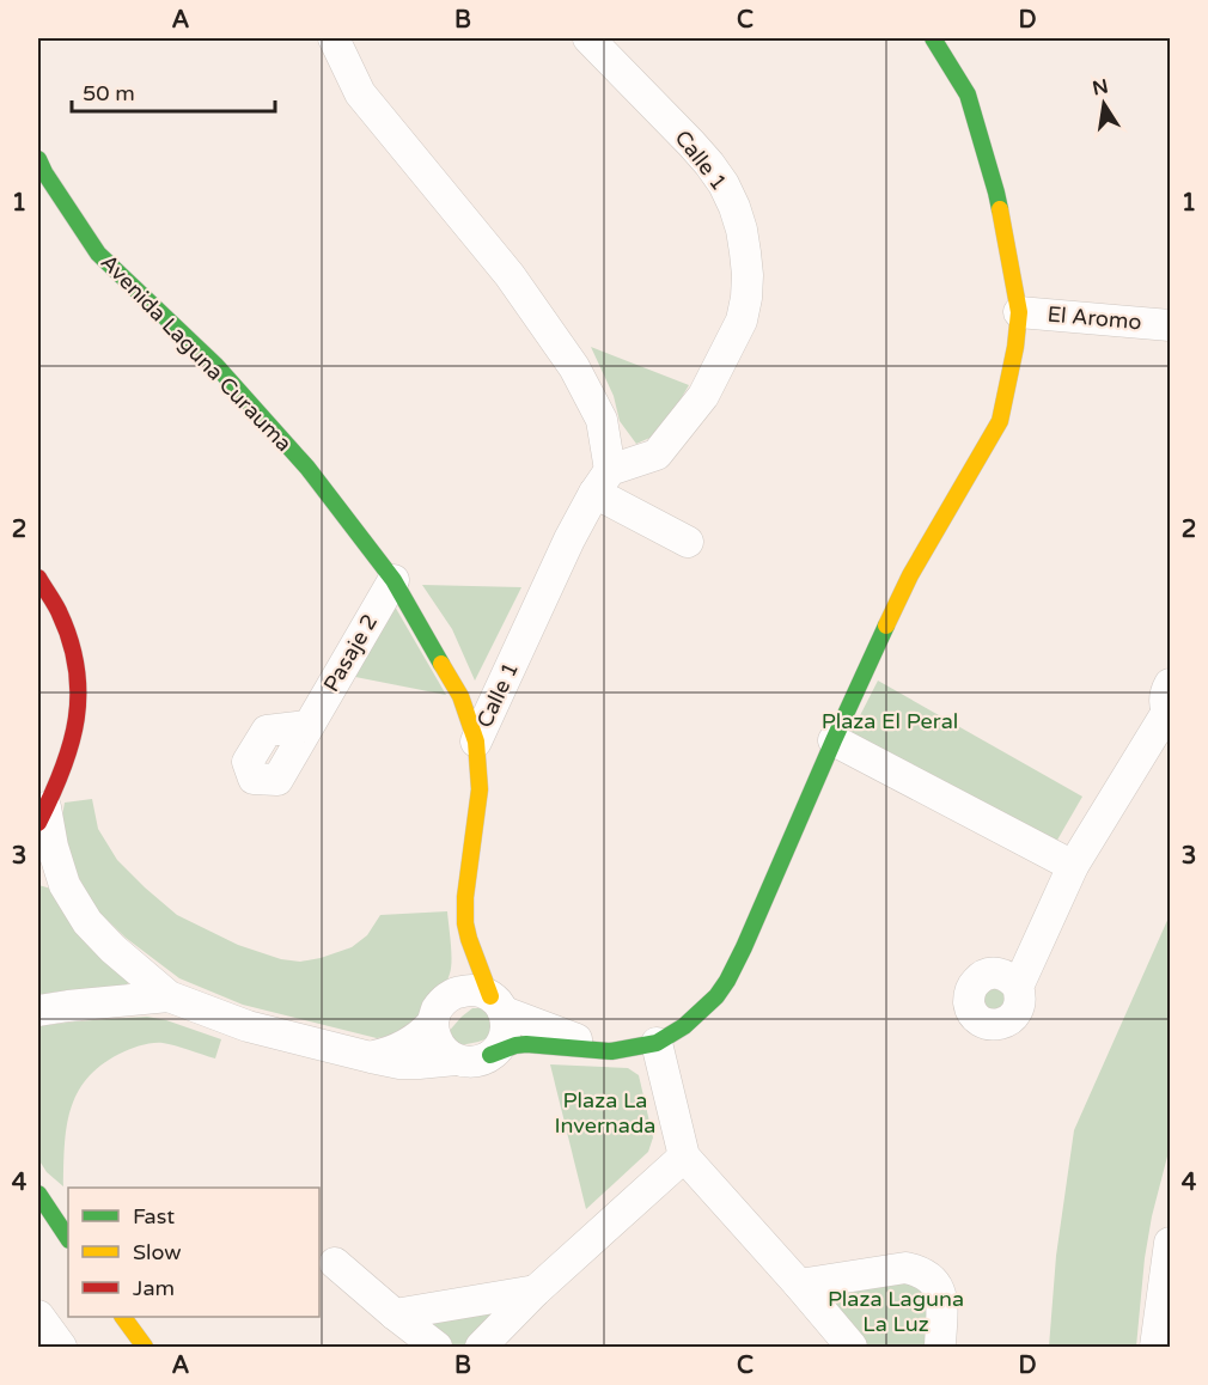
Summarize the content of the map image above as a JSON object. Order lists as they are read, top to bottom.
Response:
{
  "streets": {
    "street": [
      "Calle 1",
      "El Aromo",
      "Avenida Laguna Curauma",
      "Pasaje 2"
    ]
  },
  "crossings": [
    ["Calle 1", "Avenida Laguna Curauma"],
    ["Avenida Laguna Curauma", "Pasaje 2"]
  ],
  "parks": ["Plaza El Peral", "Plaza La Invernada", "Plaza Laguna La Luz"],
  "legend": ["Fast", "Slow", "Jam"],
  "scale_bar": "50 m",
  "north": "top",
  "grid": {
    "columns": [
      "A",
      "B",
      "C",
      "D"
    ],
    "rows": [
      "1",
      "2",
      "3",
      "4"
    ]
  }
}
